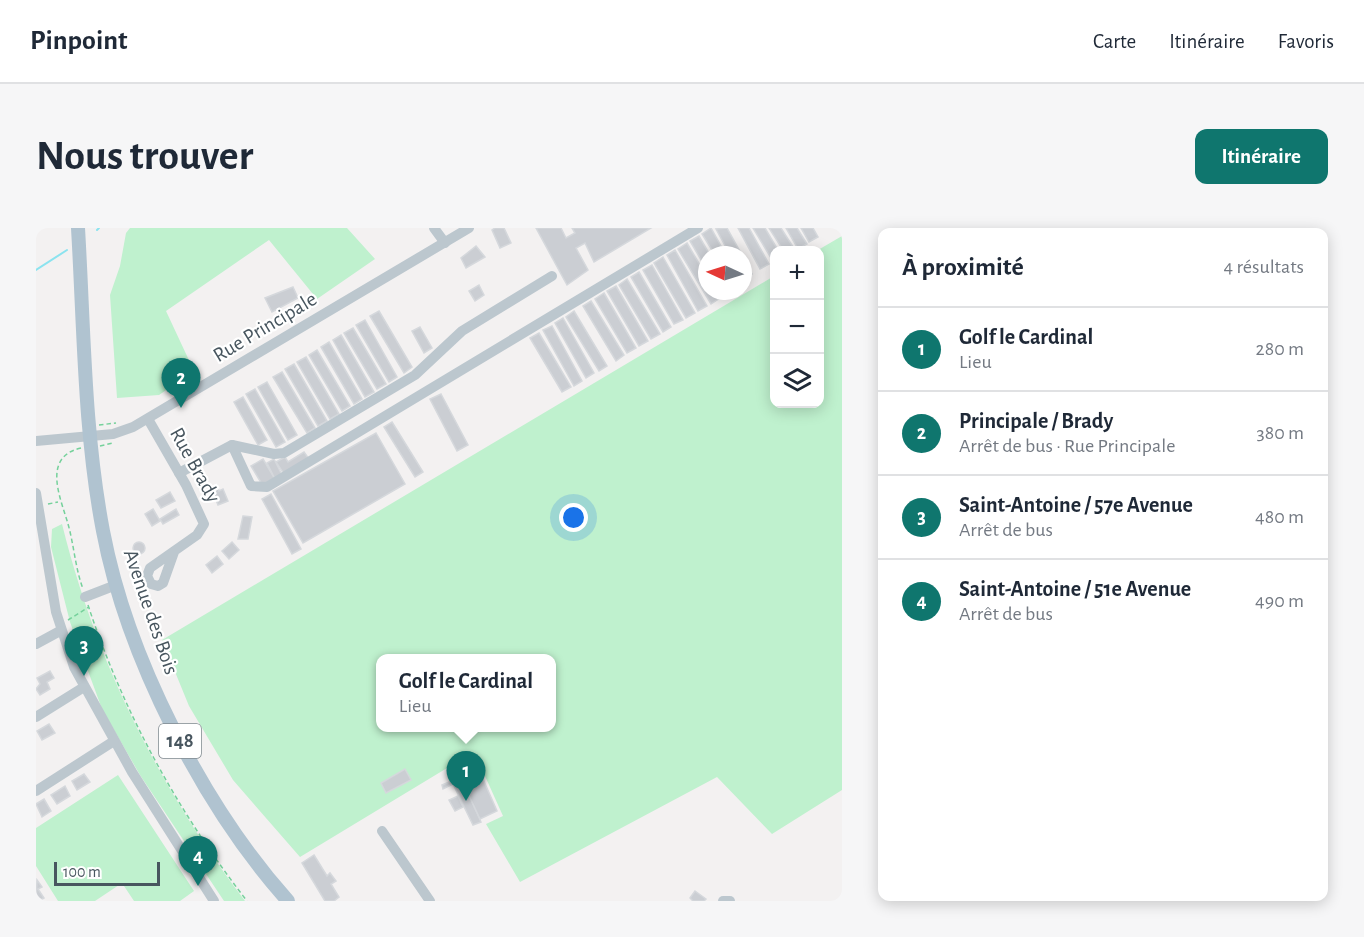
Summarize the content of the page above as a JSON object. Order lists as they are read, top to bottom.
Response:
{
  "streets": {
    "main road": ["Avenue des Bois", "148"],
    "street": ["Rue Principale", "Rue Brady"]
  },
  "crossings": [
    ["Rue Principale", "Rue Brady"],
    ["Rue Principale", "Avenue des Bois"]
  ],
  "scale_bar": "100 m",
  "north": "left",
  "page": {
    "header": "Pinpoint",
    "nav": ["Carte", "Itinéraire", "Favoris"],
    "buttons": "Itinéraire",
    "title": "Nous trouver",
    "heading": ["À proximité", "4 résultats"],
    "map_buttons": ["+", "−"],
    "list": [
      {
        "mark": "1",
        "name": "Golf le Cardinal",
        "note": "Lieu",
        "value": "280 m"
      },
      {
        "mark": "2",
        "name": "Principale / Brady",
        "note": "Arrêt de bus · Rue Principale",
        "value": "380 m"
      },
      {
        "mark": "3",
        "name": "Saint-Antoine / 57e Avenue",
        "note": "Arrêt de bus",
        "value": "480 m"
      },
      {
        "mark": "4",
        "name": "Saint-Antoine / 51e Avenue",
        "note": "Arrêt de bus",
        "value": "490 m"
      }
    ],
    "pins": [
      "2",
      "3",
      "1",
      "4"
    ],
    "popup": ["Golf le Cardinal", "Lieu"],
    "scale": "100 m"
  }
}
